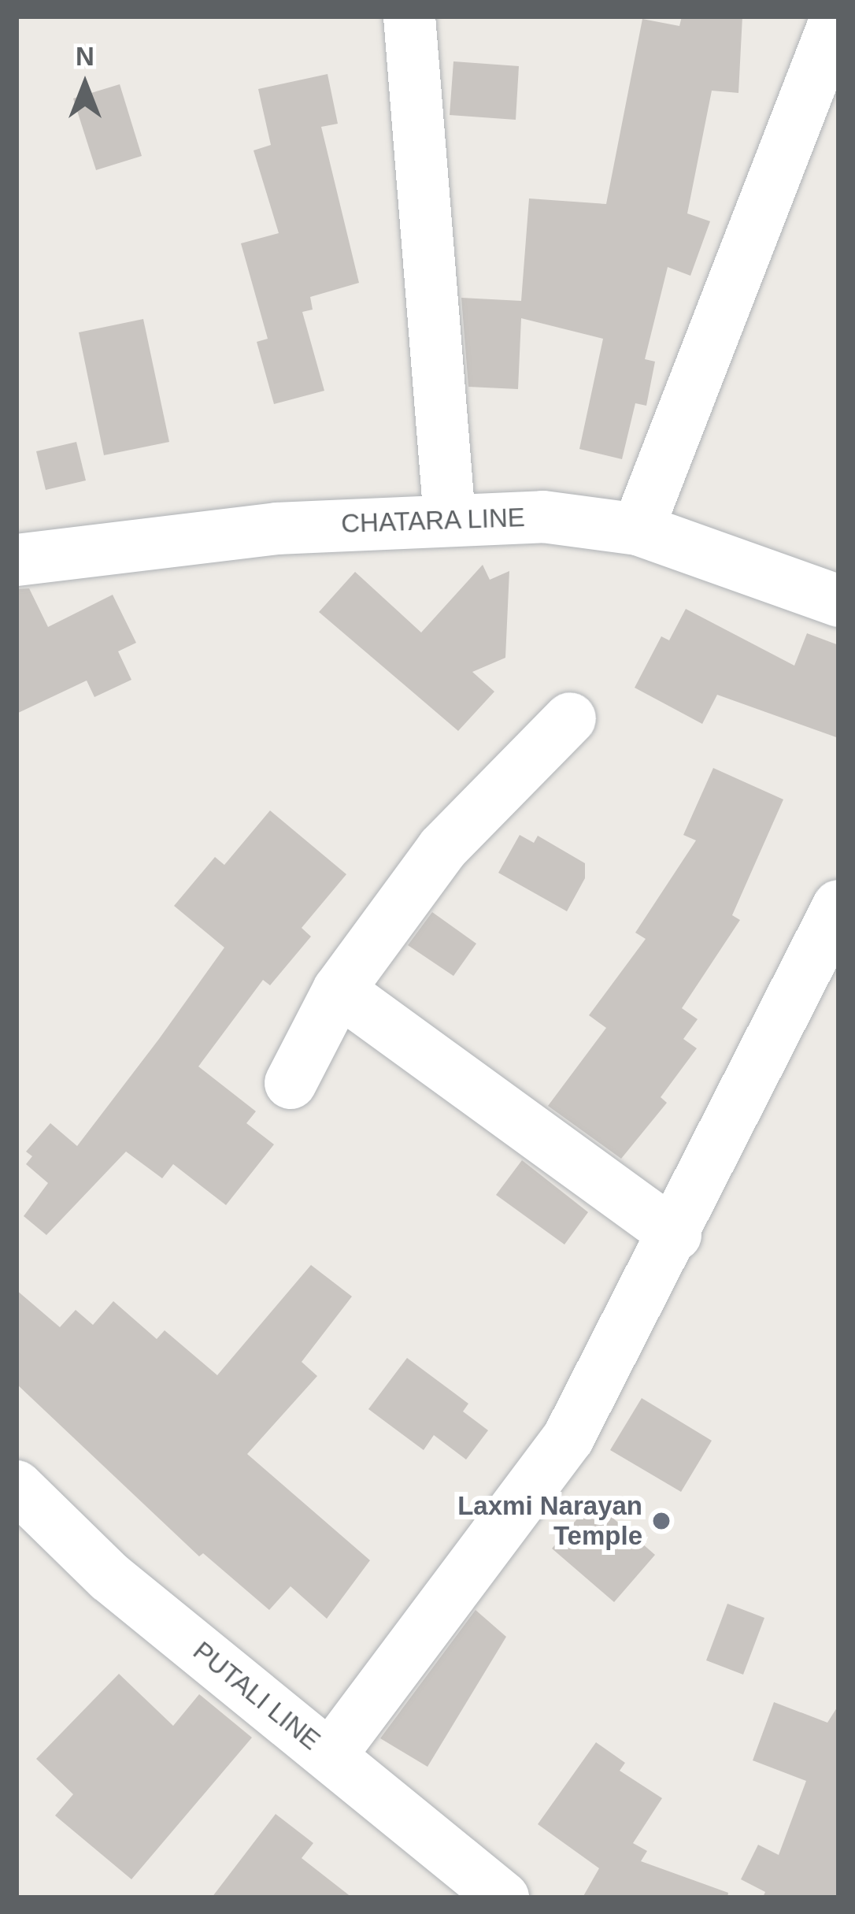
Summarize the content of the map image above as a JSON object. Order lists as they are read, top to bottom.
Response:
{
  "streets": {
    "street": ["CHATARA LINE", "PUTALI LINE"]
  },
  "places": ["Laxmi Narayan Temple"],
  "north": "top"
}
